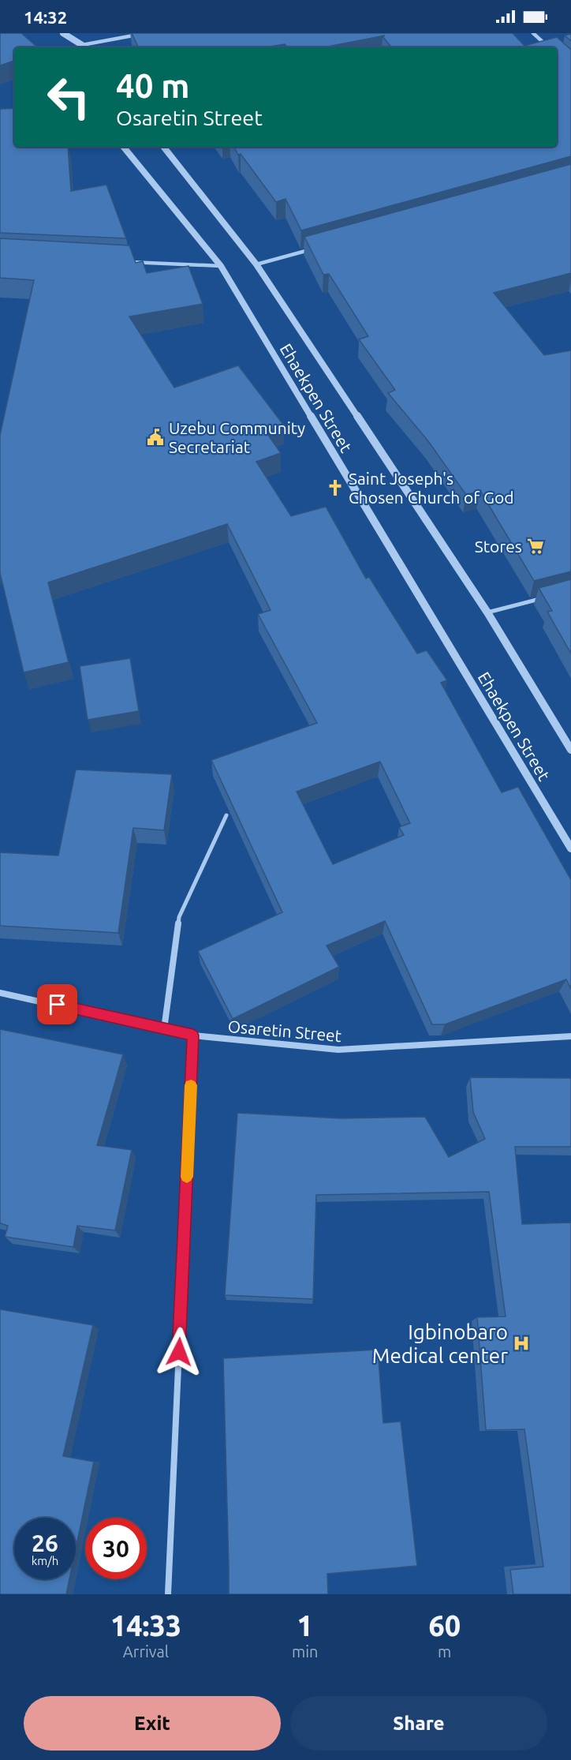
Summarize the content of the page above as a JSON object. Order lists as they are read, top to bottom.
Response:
{
  "streets": {
    "street": ["Ehaekpen Street", "Osaretin Street"]
  },
  "places": {
    "public building": ["Uzebu Community Secretariat"],
    "church": ["Saint Joseph's Chosen Church of God"],
    "supermarket": ["Stores"],
    "hospital": ["Igbinobaro Medical center"]
  },
  "page": {
    "status": "14:32",
    "turn": ["40 m", "Osaretin Street"],
    "speed": "26 km/h",
    "limit": "30",
    "eta": [
      "14:33",
      "Arrival",
      "1",
      "min",
      "60",
      "m"
    ],
    "buttons": ["Exit", "Share"]
  }
}
